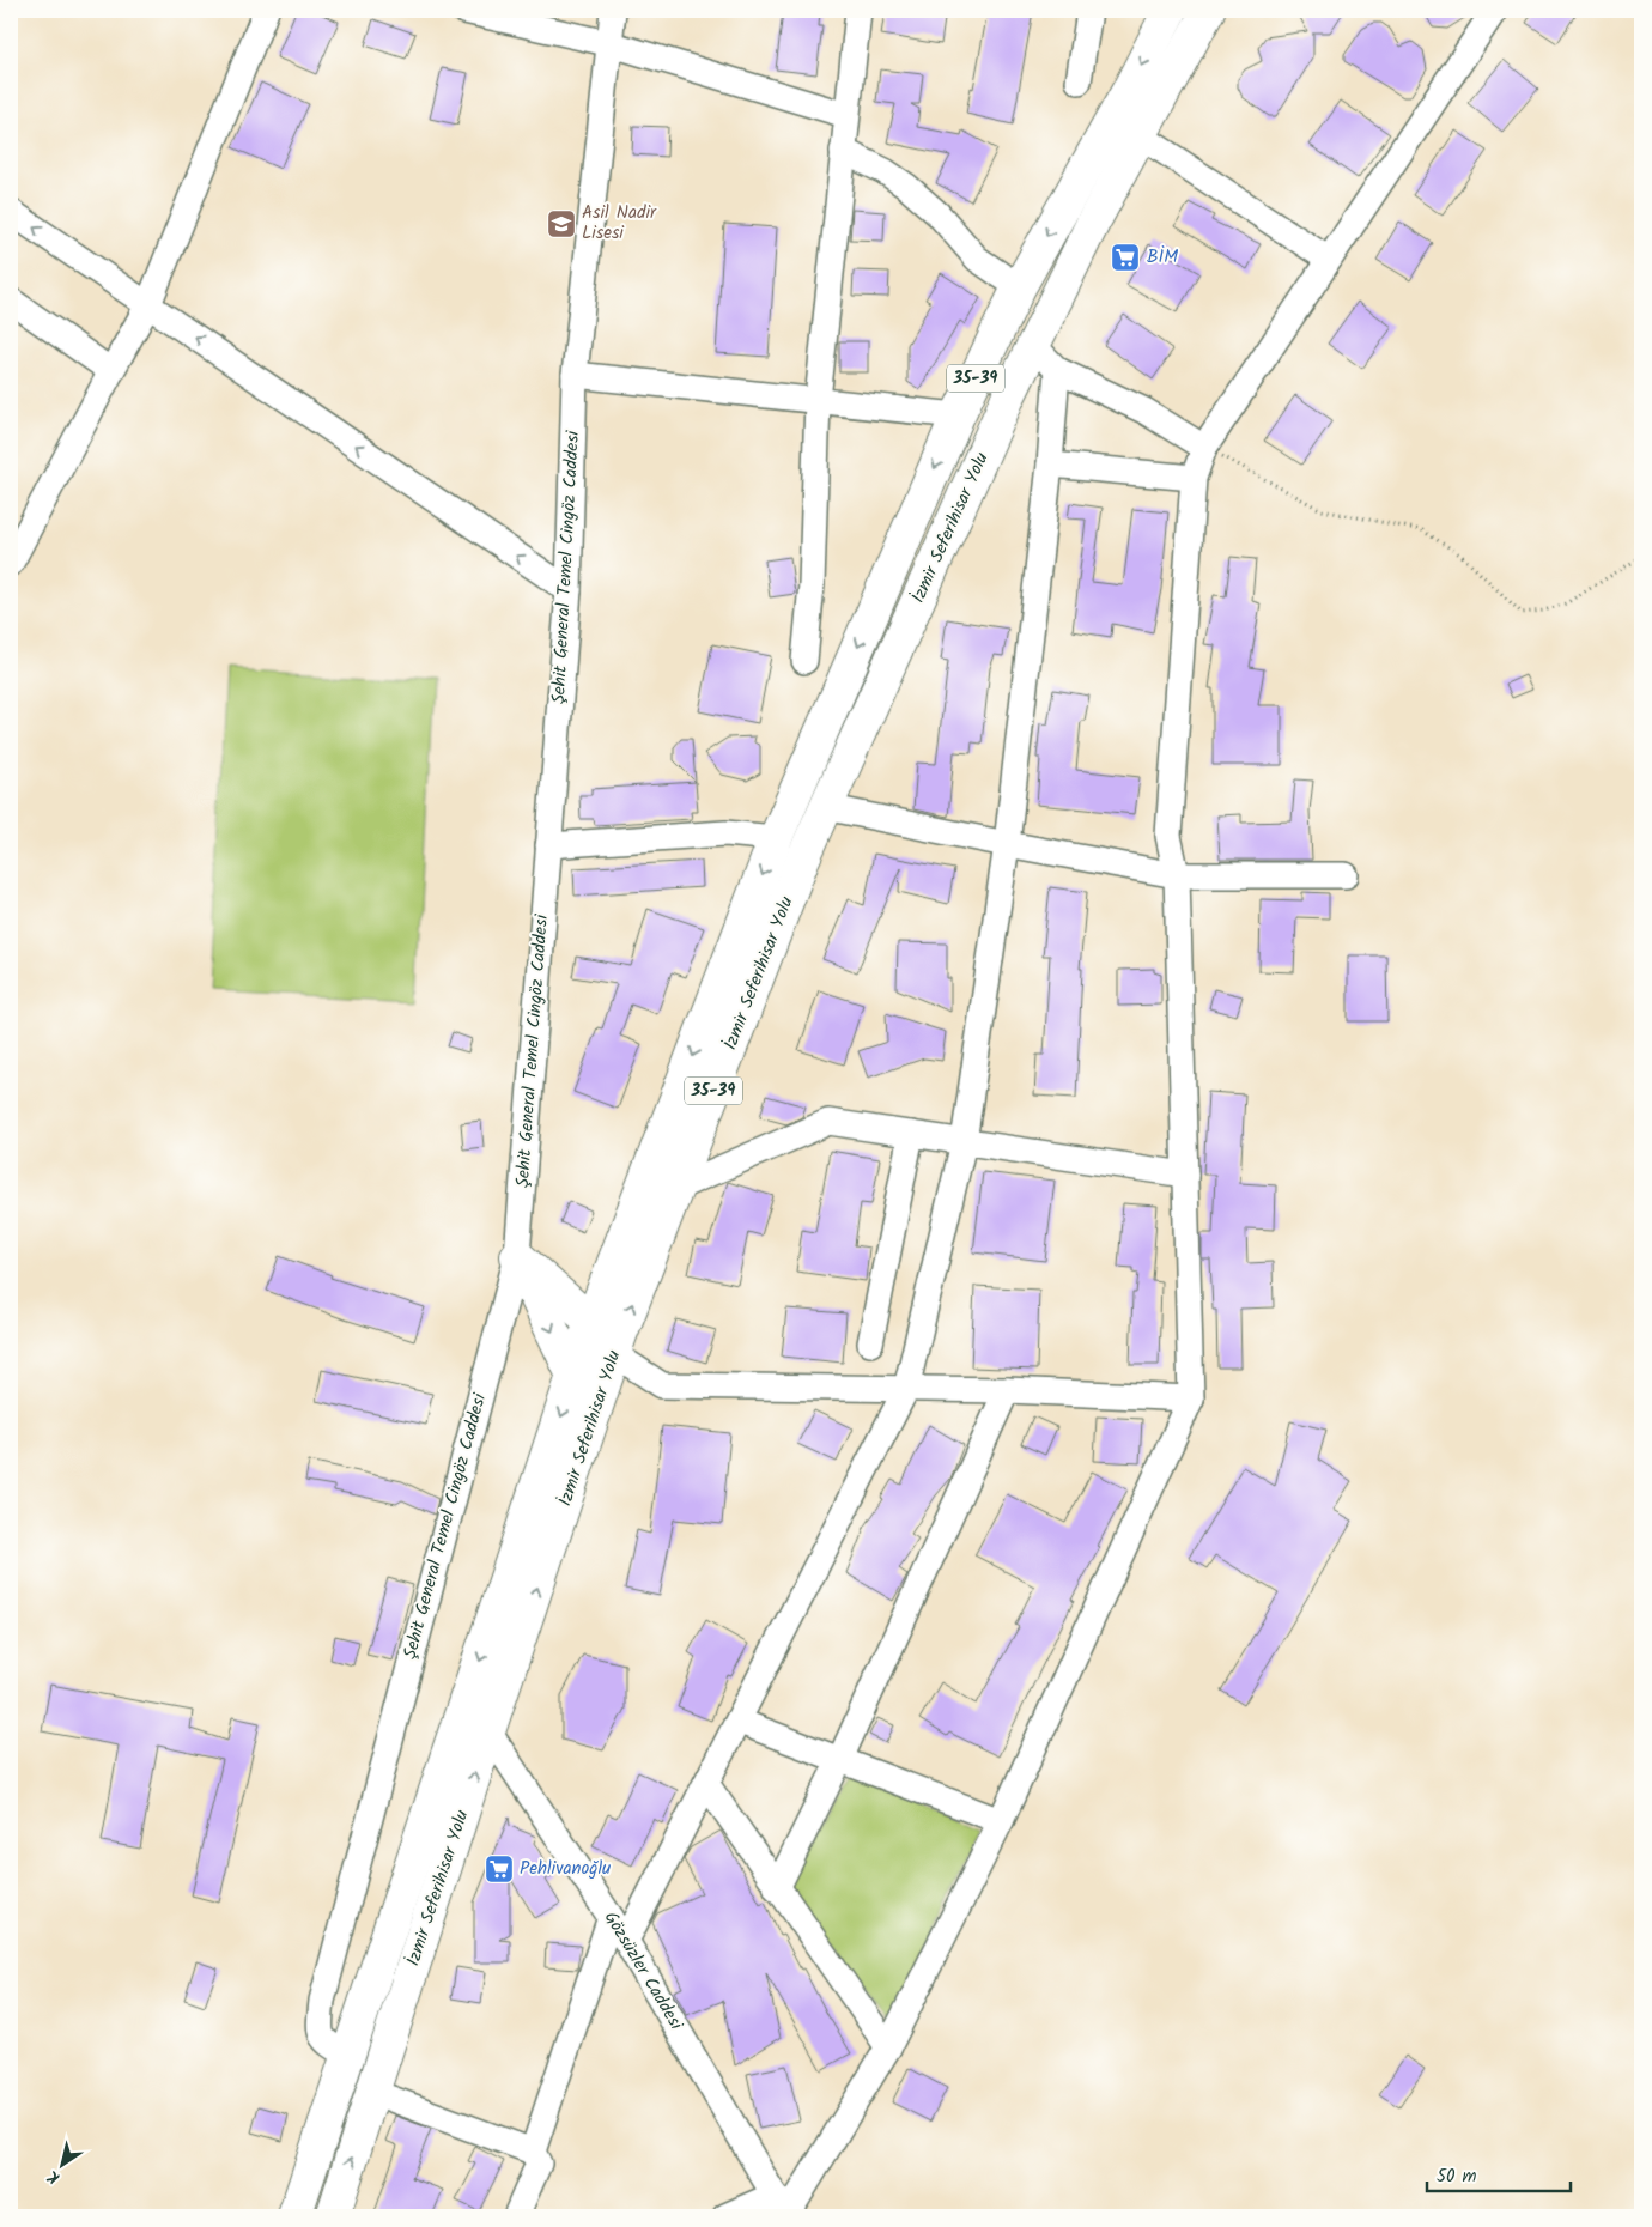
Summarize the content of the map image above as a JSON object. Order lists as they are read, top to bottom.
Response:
{
  "streets": {
    "main road": ["35-39", "İzmir Seferihisar Yolu"],
    "street": ["Şehit General Temel Cingöz Caddesi", "Gözsüzler Caddesi"]
  },
  "crossings": [
    ["İzmir Seferihisar Yolu", "Şehit General Temel Cingöz Caddesi"],
    ["İzmir Seferihisar Yolu", "Gözsüzler Caddesi"]
  ],
  "places": {
    "school or university": ["Asil Nadir Lisesi"],
    "supermarket": ["BİM", "Pehlivanoğlu"]
  },
  "scale_bar": "50 m",
  "north": "bottom left"
}
